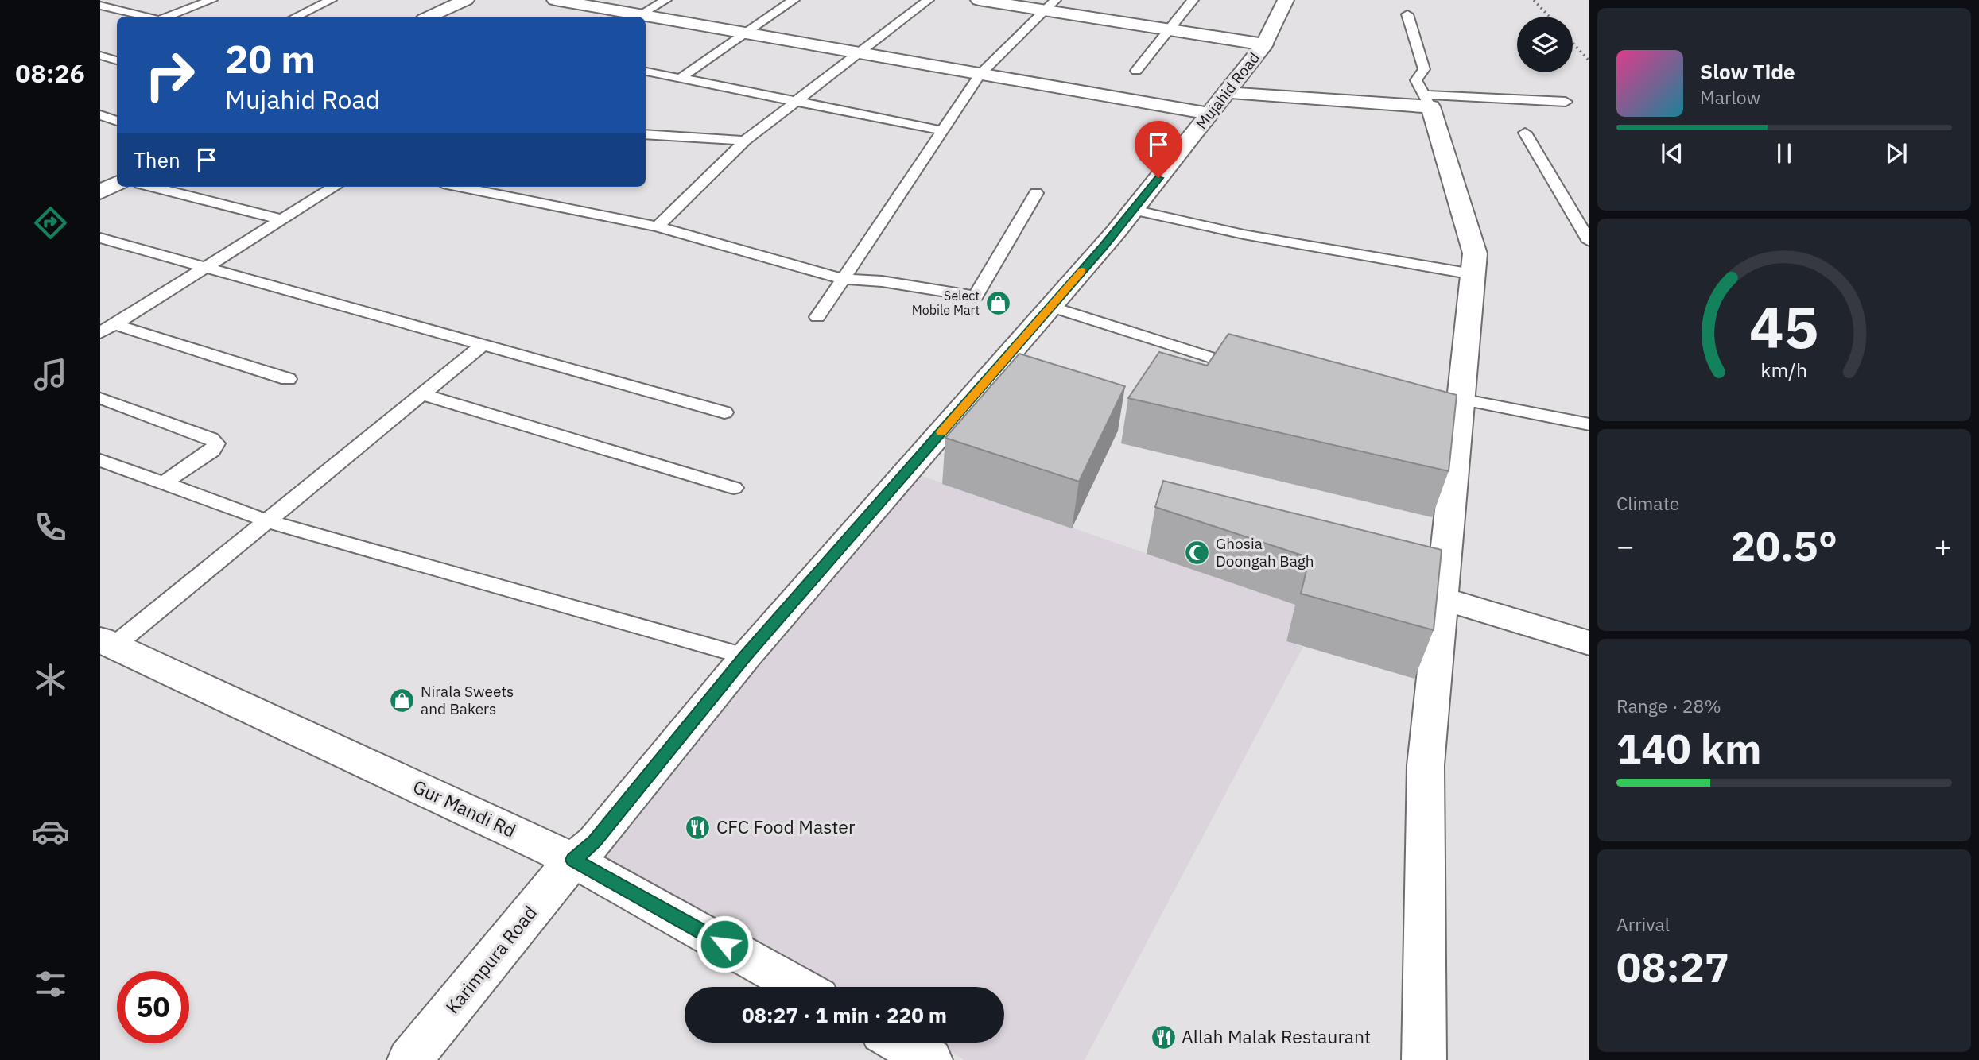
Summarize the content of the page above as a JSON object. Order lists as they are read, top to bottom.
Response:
{
  "streets": {
    "street": ["Mujahid Road", "Gur Mandi Rd", "Karimpura Road"]
  },
  "crossings": [
    ["Mujahid Road", "Gur Mandi Rd"],
    ["Mujahid Road", "Karimpura Road"],
    ["Gur Mandi Rd", "Karimpura Road"]
  ],
  "places": {
    "shop": ["Select Mobile Mart", "Nirala Sweets and Bakers"],
    "mosque": ["Ghosia Doongah Bagh"],
    "restaurant": ["CFC Food Master", "Allah Malak Restaurant"]
  },
  "page": {
    "tabs": "08:26",
    "turn": ["20 m", "Mujahid Road"],
    "song": ["Slow Tide", "Marlow"],
    "then": "Then",
    "tile": [
      "Climate",
      ["Range · 28%", "140 km"],
      ["Arrival", "08:27"]
    ],
    "heat": ["−", "20.5°", "+"],
    "limit": "50",
    "trip": "08:27 · 1 min · 220 m",
    "gauge": ["45", "km/h"]
  }
}
